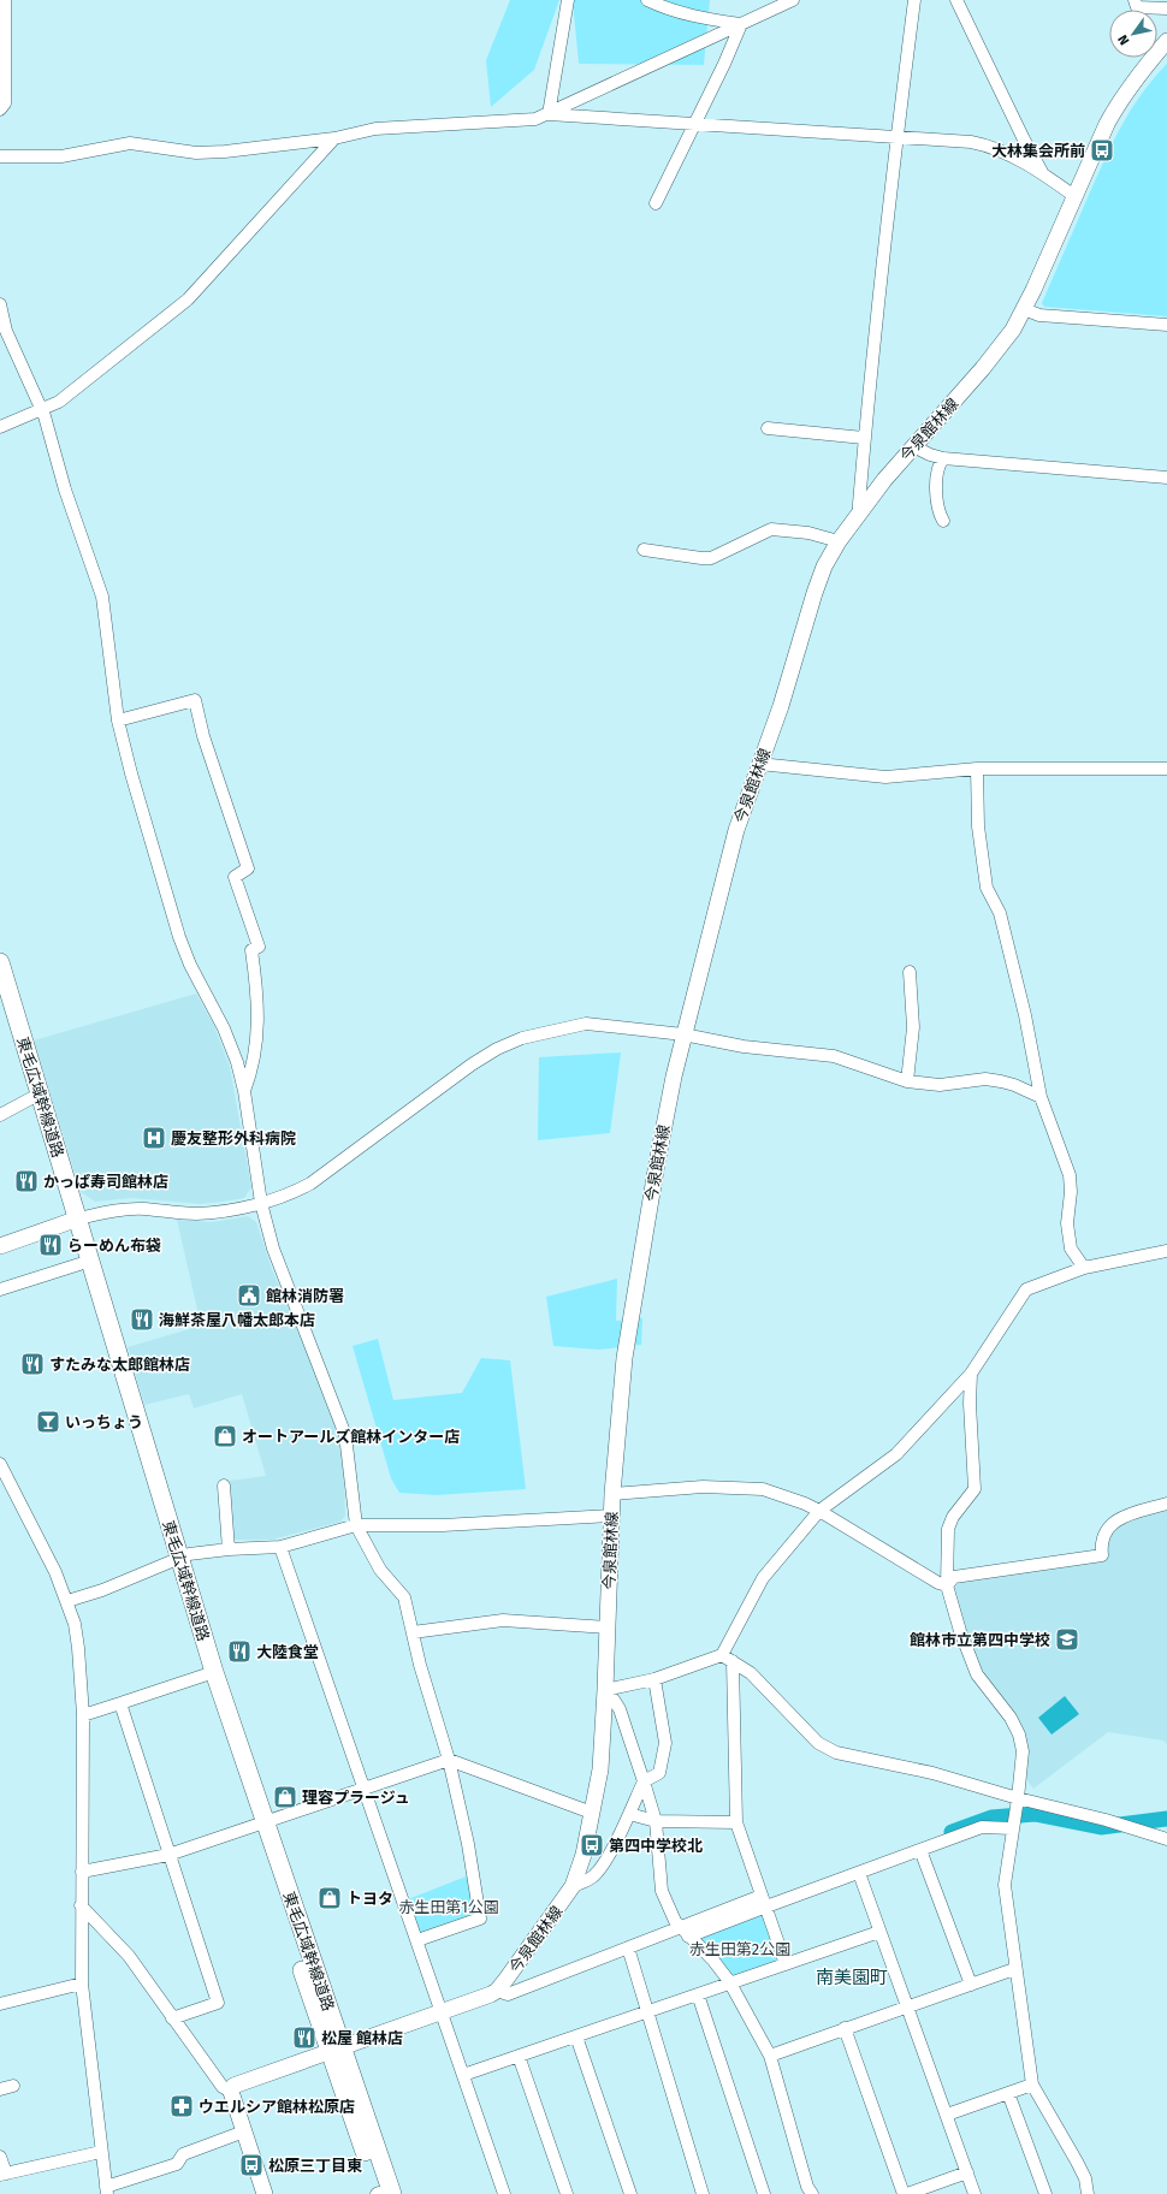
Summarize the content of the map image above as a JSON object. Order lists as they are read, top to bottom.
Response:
{
  "streets": {
    "highway": ["東毛広域幹線道路"],
    "main road": ["今泉館林線"]
  },
  "districts": ["南美園町"],
  "parks": ["赤生田第1公園", "赤生田第2公園"],
  "places": {
    "bus stop": ["大林集会所前", "第四中学校北", "松原三丁目東"],
    "hospital": ["慶友整形外科病院"],
    "restaurant": [
      "かっぱ寿司館林店",
      "らーめん布袋",
      "海鮮茶屋八幡太郎本店",
      "すたみな太郎館林店",
      "大陸食堂",
      "松屋 館林店"
    ],
    "public building": ["館林消防署"],
    "bar": ["いっちょう"],
    "shop": ["オートアールズ館林インター店", "理容プラージュ", "トヨタ"],
    "school or university": ["館林市立第四中学校"],
    "pharmacy": ["ウエルシア館林松原店"]
  },
  "north": "bottom left"
}
